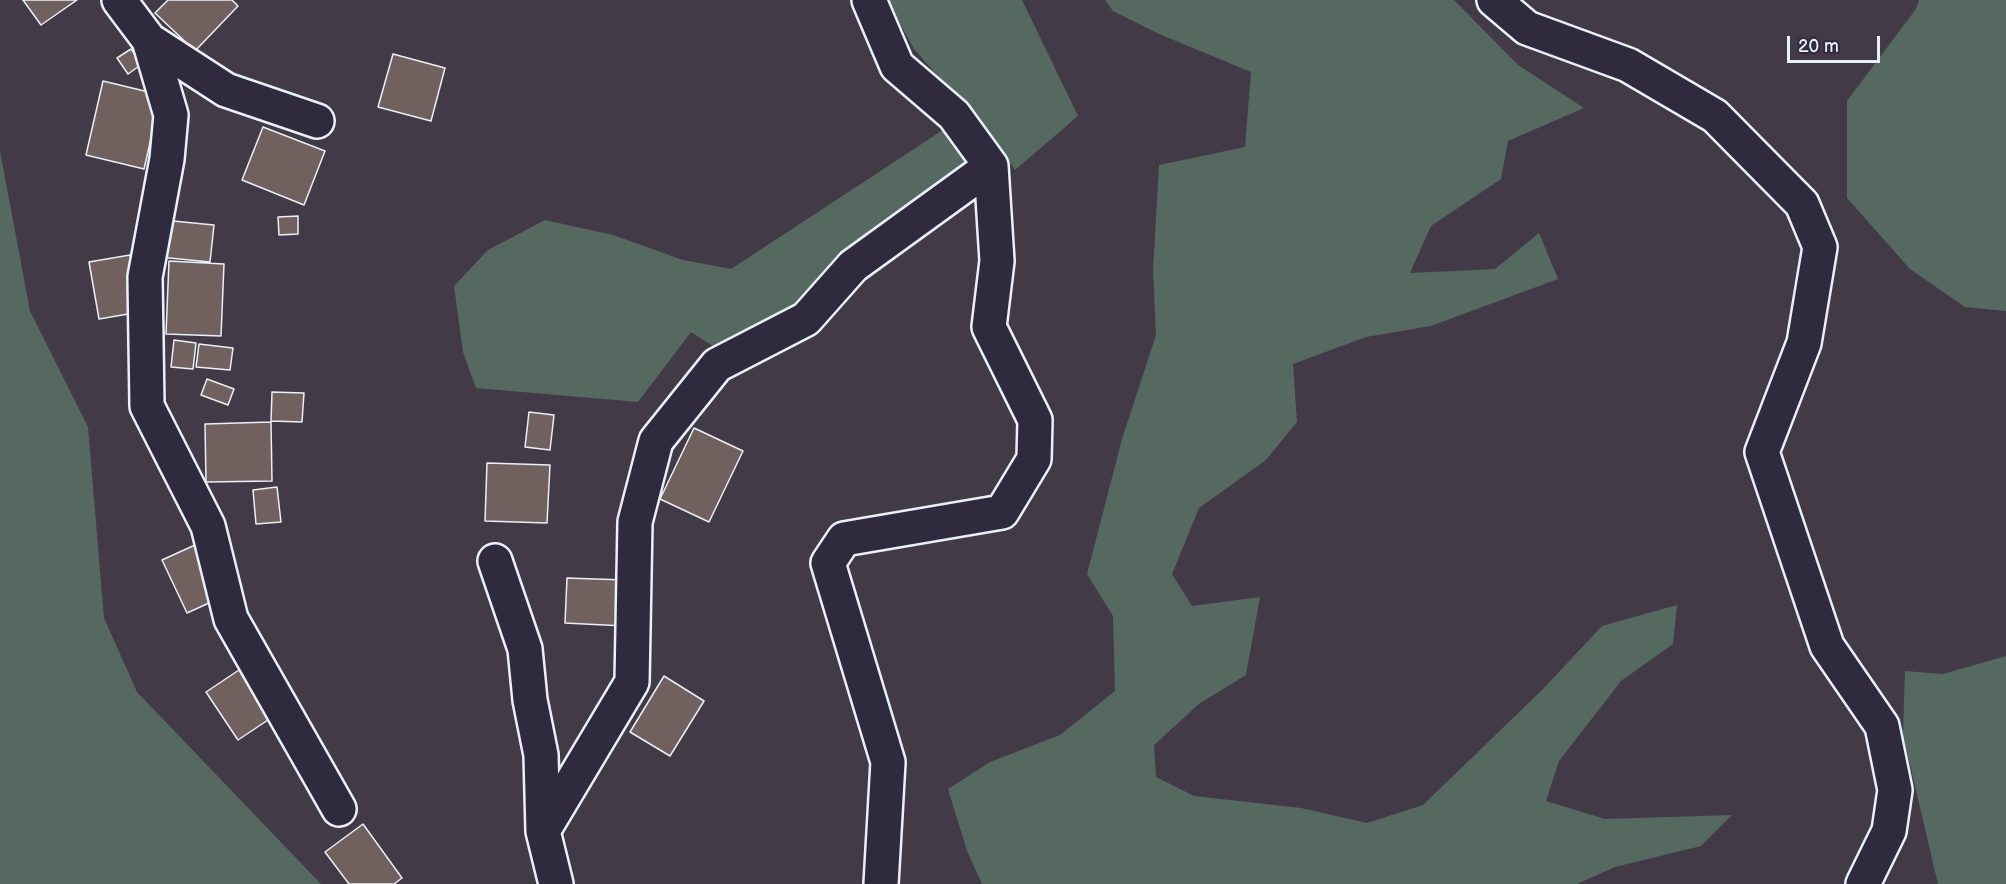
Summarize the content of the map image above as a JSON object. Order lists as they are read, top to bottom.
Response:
{
  "scale_bar": "20 m"
}
